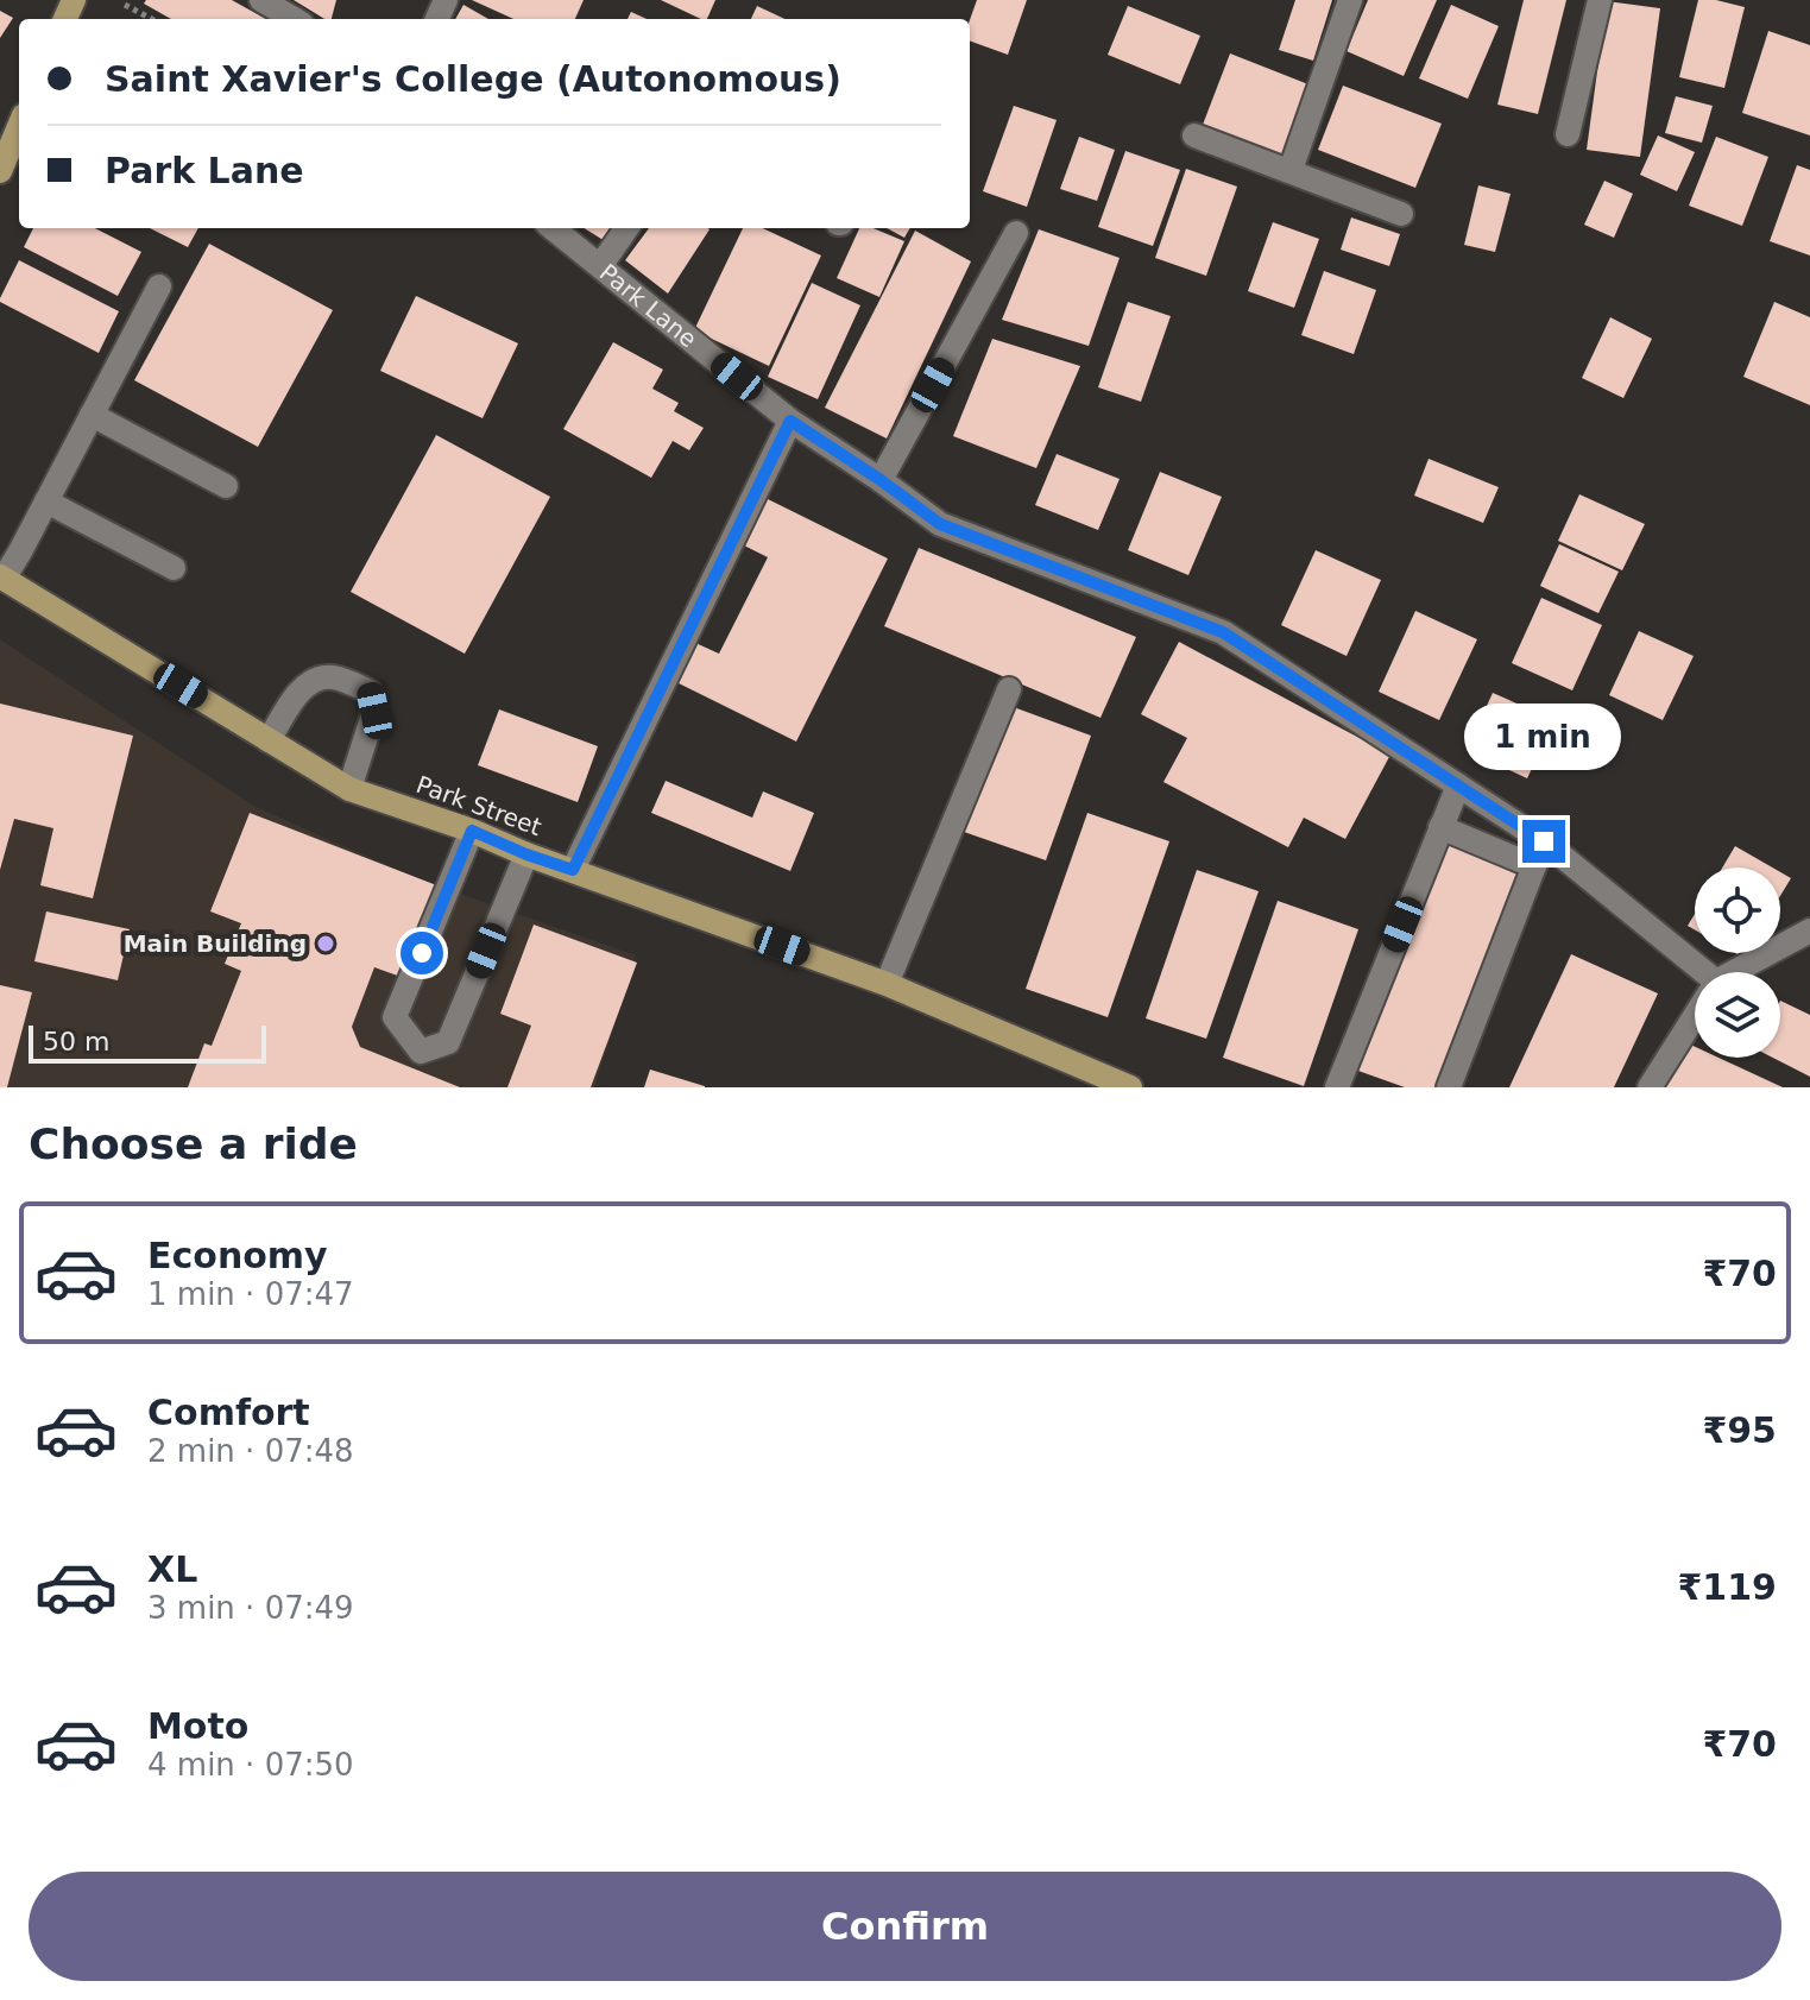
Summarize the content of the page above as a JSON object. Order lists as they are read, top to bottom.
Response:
{
  "streets": {
    "main road": ["Park Street"],
    "street": ["Park Lane"]
  },
  "places": ["Main Building"],
  "scale_bar": "50 m",
  "page": {
    "banner": ["Saint Xavier's College (Autonomous)", "Park Lane"],
    "bubble": "1 min",
    "scale": "50 m",
    "heading": "Choose a ride",
    "list": [
      {
        "name": "Economy",
        "note": "1 min · 07:47",
        "value": "₹70"
      },
      {
        "name": "Comfort",
        "note": "2 min · 07:48",
        "value": "₹95"
      },
      {
        "name": "XL",
        "note": "3 min · 07:49",
        "value": "₹119"
      },
      {
        "name": "Moto",
        "note": "4 min · 07:50",
        "value": "₹70"
      }
    ],
    "buttons": "Confirm"
  }
}
